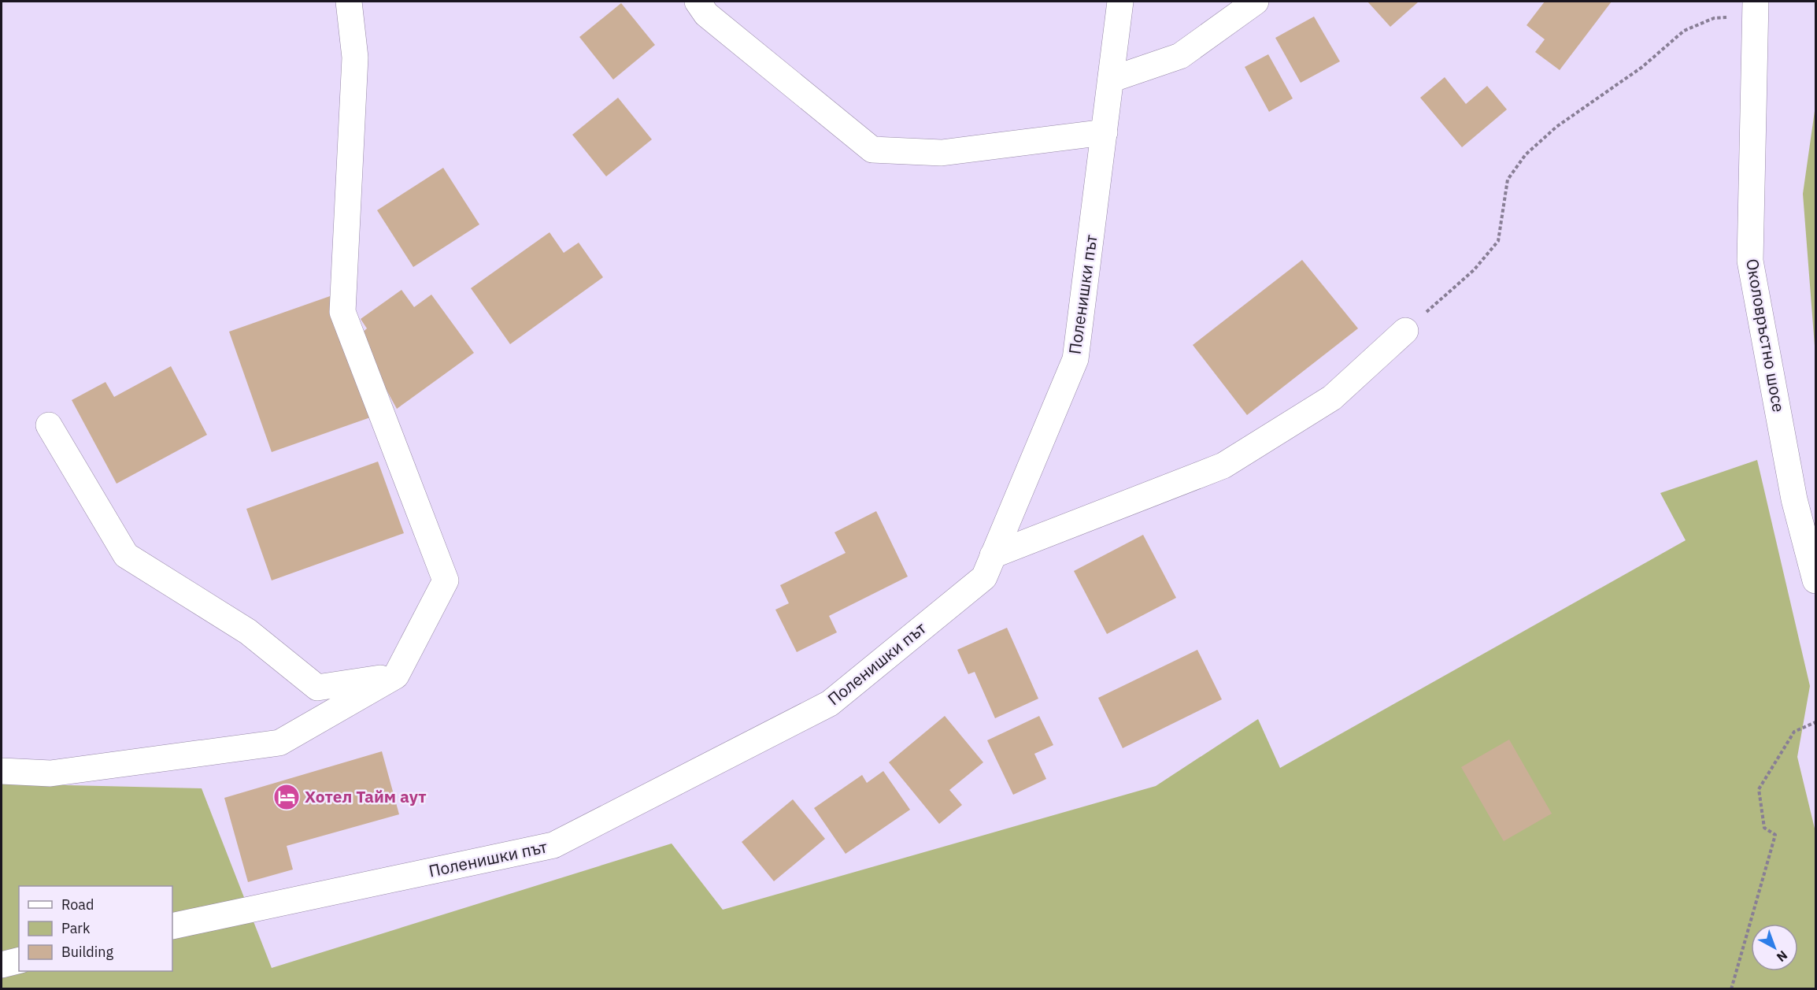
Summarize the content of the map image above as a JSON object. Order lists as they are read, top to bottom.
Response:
{
  "streets": {
    "street": ["Поленишки път", "Околовръстно шосе"]
  },
  "places": {
    "hotel": ["Хотел Тайм аут"]
  },
  "legend": ["Road", "Park", "Building"],
  "north": "bottom right"
}
